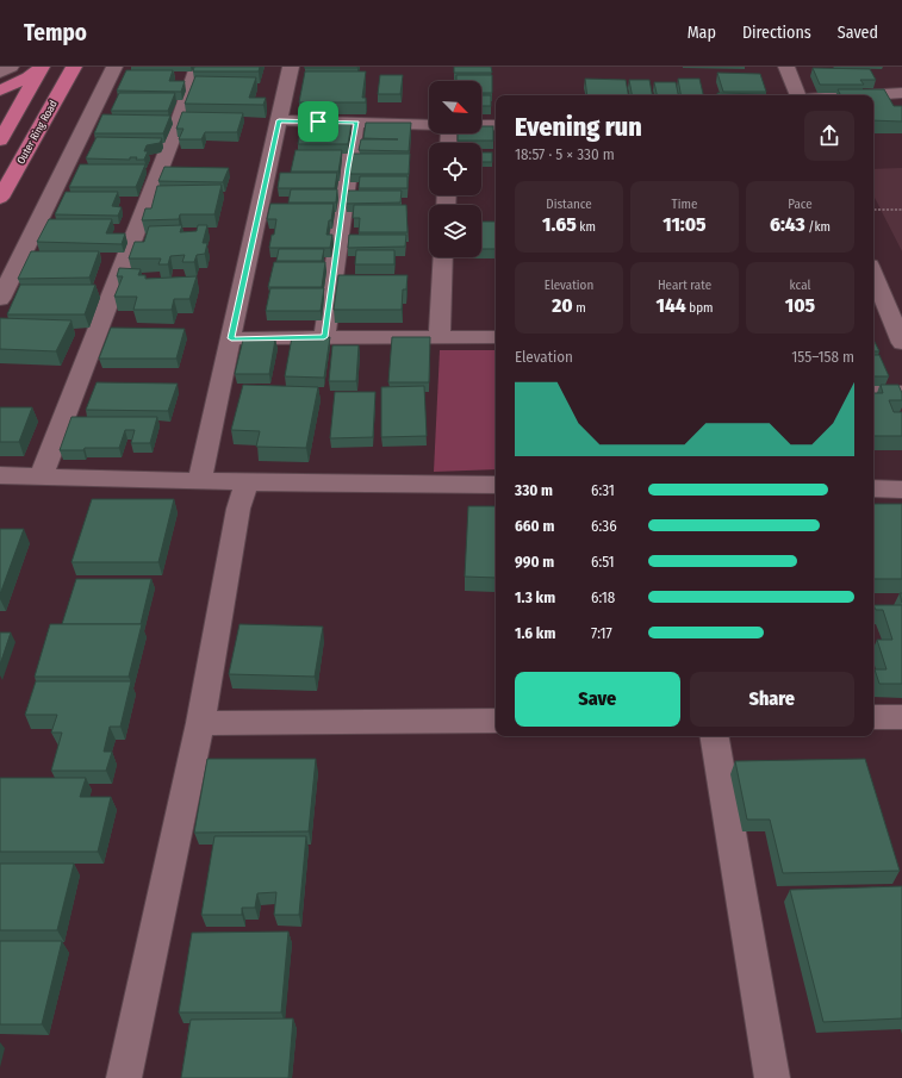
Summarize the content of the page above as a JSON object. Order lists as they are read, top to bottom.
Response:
{
  "streets": {
    "main road": ["Outer Ring Road"]
  },
  "north": "bottom right",
  "page": {
    "header": "Tempo",
    "nav": ["Map", "Directions", "Saved"],
    "heading": ["Evening run", "18:57 · 5 × 330 m"],
    "stats": [
      ["Distance", "1.65 km"],
      ["Time", "11:05"],
      ["Pace", "6:43 /km"],
      ["Elevation", "20 m"],
      ["Heart rate", "144 bpm"],
      ["kcal", "105"]
    ],
    "chart": ["Elevation", "155–158 m"],
    "list": [
      {
        "name": "330 m",
        "note": "6:31"
      },
      {
        "name": "660 m",
        "note": "6:36"
      },
      {
        "name": "990 m",
        "note": "6:51"
      },
      {
        "name": "1.3 km",
        "note": "6:18"
      },
      {
        "name": "1.6 km",
        "note": "7:17"
      }
    ],
    "buttons": ["Save", "Share"]
  }
}
